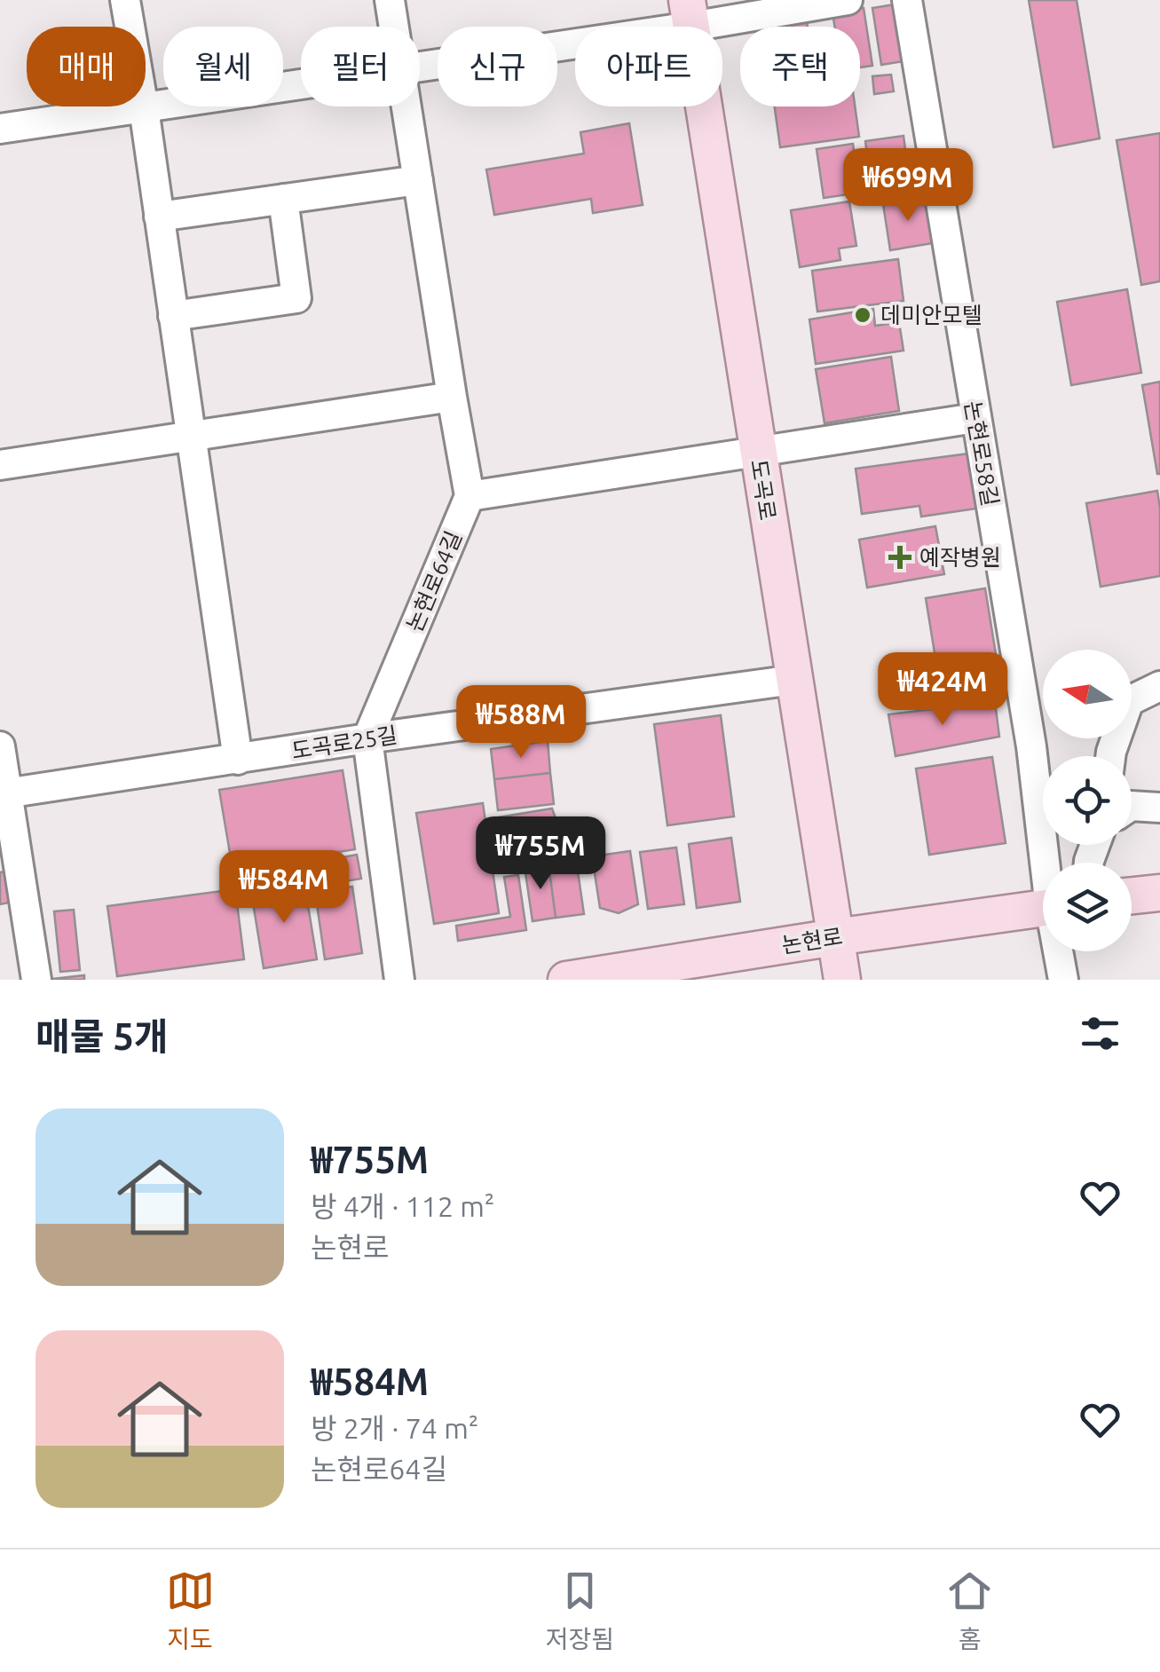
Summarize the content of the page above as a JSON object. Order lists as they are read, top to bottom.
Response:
{
  "streets": {
    "main road": ["도곡로", "논현로"],
    "street": ["논현로58길", "논현로64길", "도곡로25길"]
  },
  "crossings": [
    ["도곡로", "도곡로25길"],
    ["도곡로", "논현로"],
    ["논현로64길", "도곡로25길"]
  ],
  "places": {
    "other": ["데미안모텔"],
    "health": ["예작병원"]
  },
  "north": "left",
  "page": {
    "chip": [
      "매매",
      "월세",
      "필터",
      "신규",
      "아파트",
      "주택"
    ],
    "price": [
      "₩699M",
      "₩424M",
      "₩588M",
      "₩755M",
      "₩584M"
    ],
    "heading": "매물 5개",
    "list": [
      {
        "name": "₩755M",
        "note": "방 4개 · 112 m² · 논현로"
      },
      {
        "name": "₩584M",
        "note": "방 2개 · 74 m² · 논현로64길"
      }
    ],
    "tabs": ["지도", "저장됨", "홈"]
  }
}
